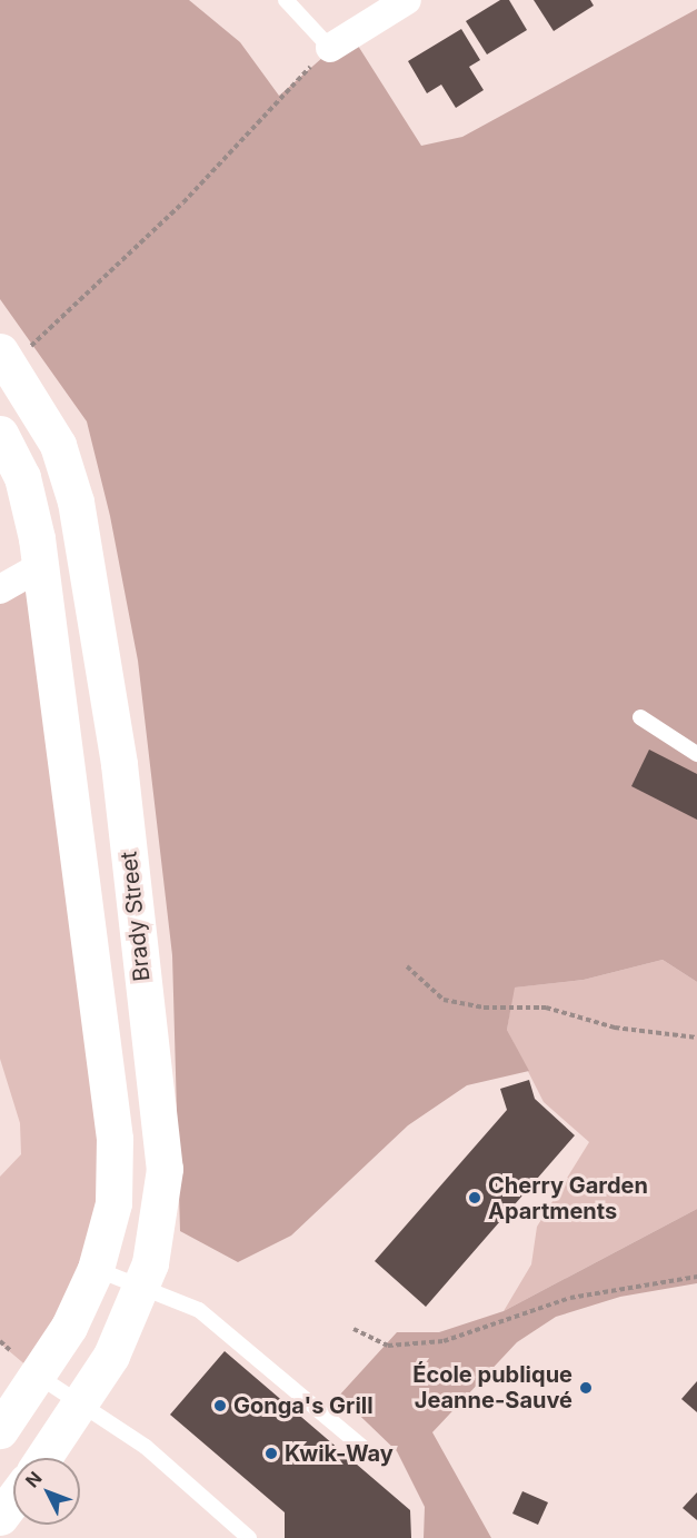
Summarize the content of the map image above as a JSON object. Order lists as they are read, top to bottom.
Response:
{
  "streets": {
    "main road": ["Brady Street"]
  },
  "places": [
    "Cherry Garden Apartments",
    "École publique Jeanne-Sauvé",
    "Gonga's Grill",
    "Kwik-Way"
  ],
  "north": "top left"
}
